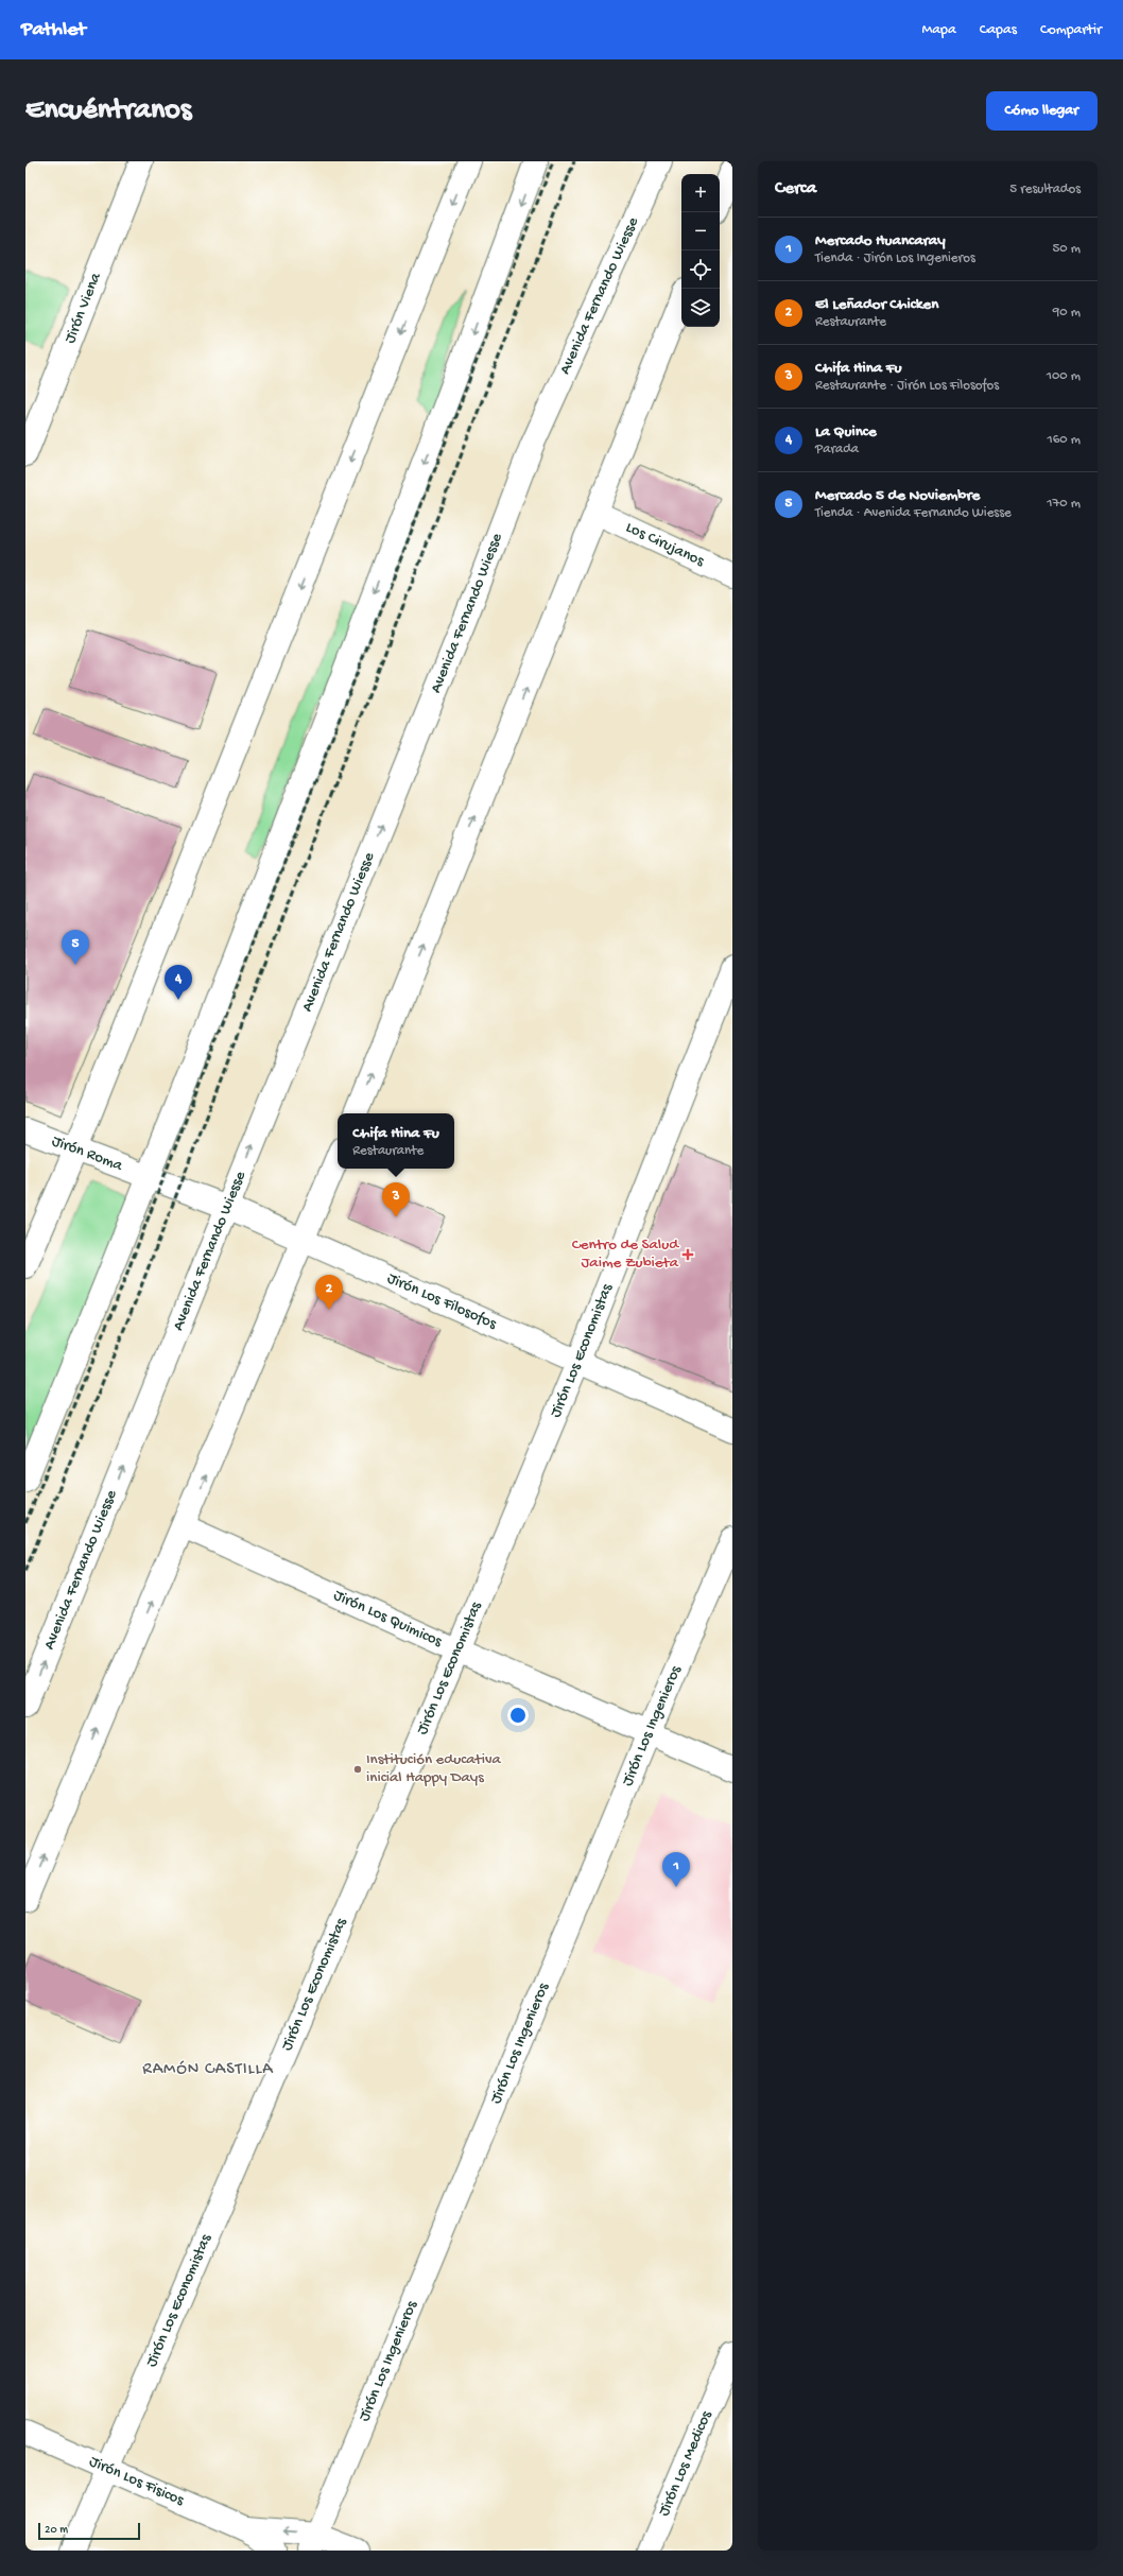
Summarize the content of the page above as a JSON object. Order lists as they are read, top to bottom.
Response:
{
  "streets": {
    "main road": [
      "Avenida Fernando Wiesse",
      "Jirón Viena",
      "Los Cirujanos",
      "Jirón Roma",
      "Jirón Los Filosofos",
      "Jirón Los Economistas",
      "Jirón Los Quimicos",
      "Jirón Los Ingenieros",
      "Jirón Los Medicos",
      "Jirón Los Fisicos"
    ]
  },
  "crossings": [
    ["Avenida Fernando Wiesse", "Jirón Los Filosofos"],
    ["Jirón Roma", "Jirón Los Filosofos"],
    ["Jirón Los Filosofos", "Jirón Los Economistas"],
    ["Jirón Los Economistas", "Jirón Los Quimicos"],
    ["Jirón Los Economistas", "Jirón Los Fisicos"],
    ["Jirón Los Quimicos", "Jirón Los Ingenieros"],
    ["Jirón Los Ingenieros", "Jirón Los Fisicos"]
  ],
  "districts": ["RAMÓN CASTILLA"],
  "places": {
    "health": ["Centro de Salud Jaime Zubieta"],
    "other": ["Institución educativa inicial Happy Days"]
  },
  "scale_bar": "20 m",
  "page": {
    "header": "Pathlet",
    "nav": ["Mapa", "Capas", "Compartir"],
    "buttons": "Cómo llegar",
    "title": "Encuéntranos",
    "heading": ["Cerca", "5 resultados"],
    "map_buttons": ["+", "−"],
    "list": [
      {
        "mark": "1",
        "name": "Mercado Huancaray",
        "note": "Tienda · Jirón Los Ingenieros",
        "value": "50 m"
      },
      {
        "mark": "2",
        "name": "El Leñador Chicken",
        "note": "Restaurante",
        "value": "90 m"
      },
      {
        "mark": "3",
        "name": "Chifa Hina Fu",
        "note": "Restaurante · Jirón Los Filosofos",
        "value": "100 m"
      },
      {
        "mark": "4",
        "name": "La Quince",
        "note": "Parada",
        "value": "160 m"
      },
      {
        "mark": "5",
        "name": "Mercado 5 de Noviembre",
        "note": "Tienda · Avenida Fernando Wiesse",
        "value": "170 m"
      }
    ],
    "pins": [
      "5",
      "4",
      "3",
      "2",
      "1"
    ],
    "popup": ["Chifa Hina Fu", "Restaurante"],
    "scale": "20 m"
  }
}
